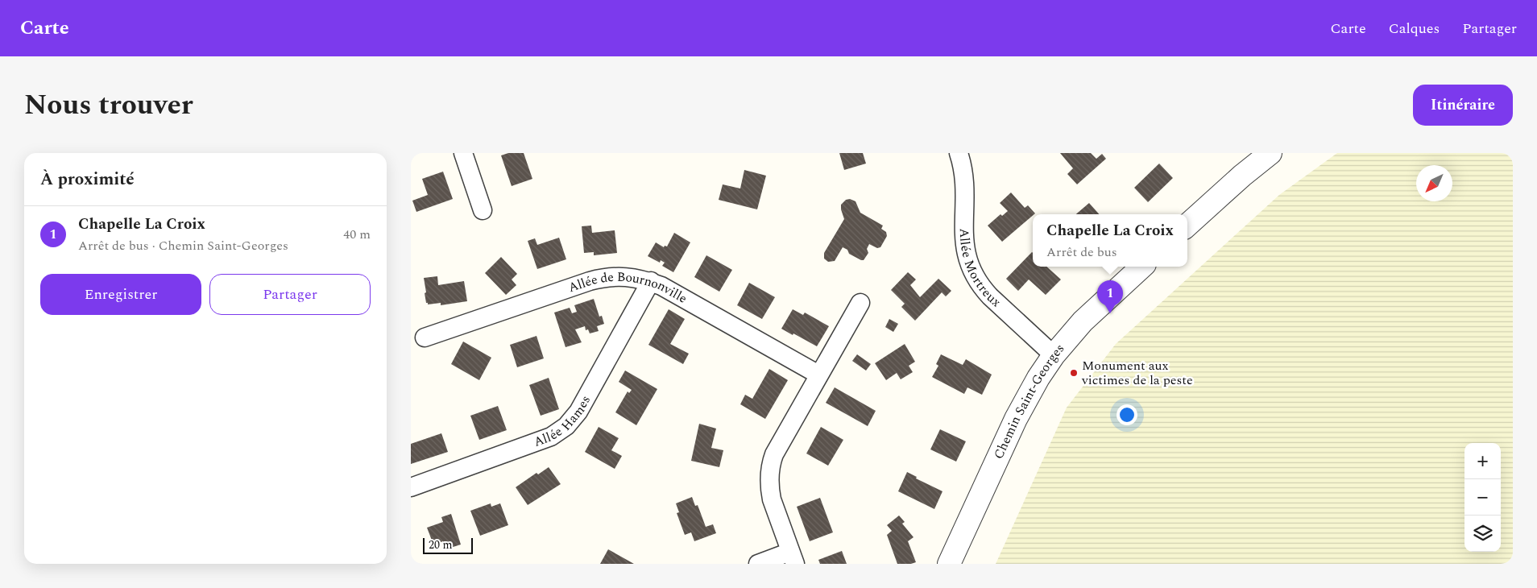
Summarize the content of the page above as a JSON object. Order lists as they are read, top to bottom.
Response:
{
  "streets": {
    "street": [
      "Allée Mortreux",
      "Allée de Bournonville",
      "Chemin Saint-Georges",
      "Allée Hames"
    ]
  },
  "crossings": [
    ["Allée Mortreux", "Chemin Saint-Georges"],
    ["Allée de Bournonville", "Allée Hames"]
  ],
  "places": ["Monument aux victimes de la peste"],
  "scale_bar": "20 m",
  "north": "bottom left",
  "page": {
    "header": "Carte",
    "nav": ["Carte", "Calques", "Partager"],
    "title": "Nous trouver",
    "buttons": [
      "Itinéraire",
      ["Enregistrer", "Partager"]
    ],
    "heading": "À proximité",
    "list": [
      {
        "mark": "1",
        "name": "Chapelle La Croix",
        "note": "Arrêt de bus · Chemin Saint-Georges",
        "value": "40 m"
      }
    ],
    "popup": ["Chapelle La Croix", "Arrêt de bus"],
    "pins": "1",
    "map_buttons": ["+", "−"],
    "scale": "20 m"
  }
}
